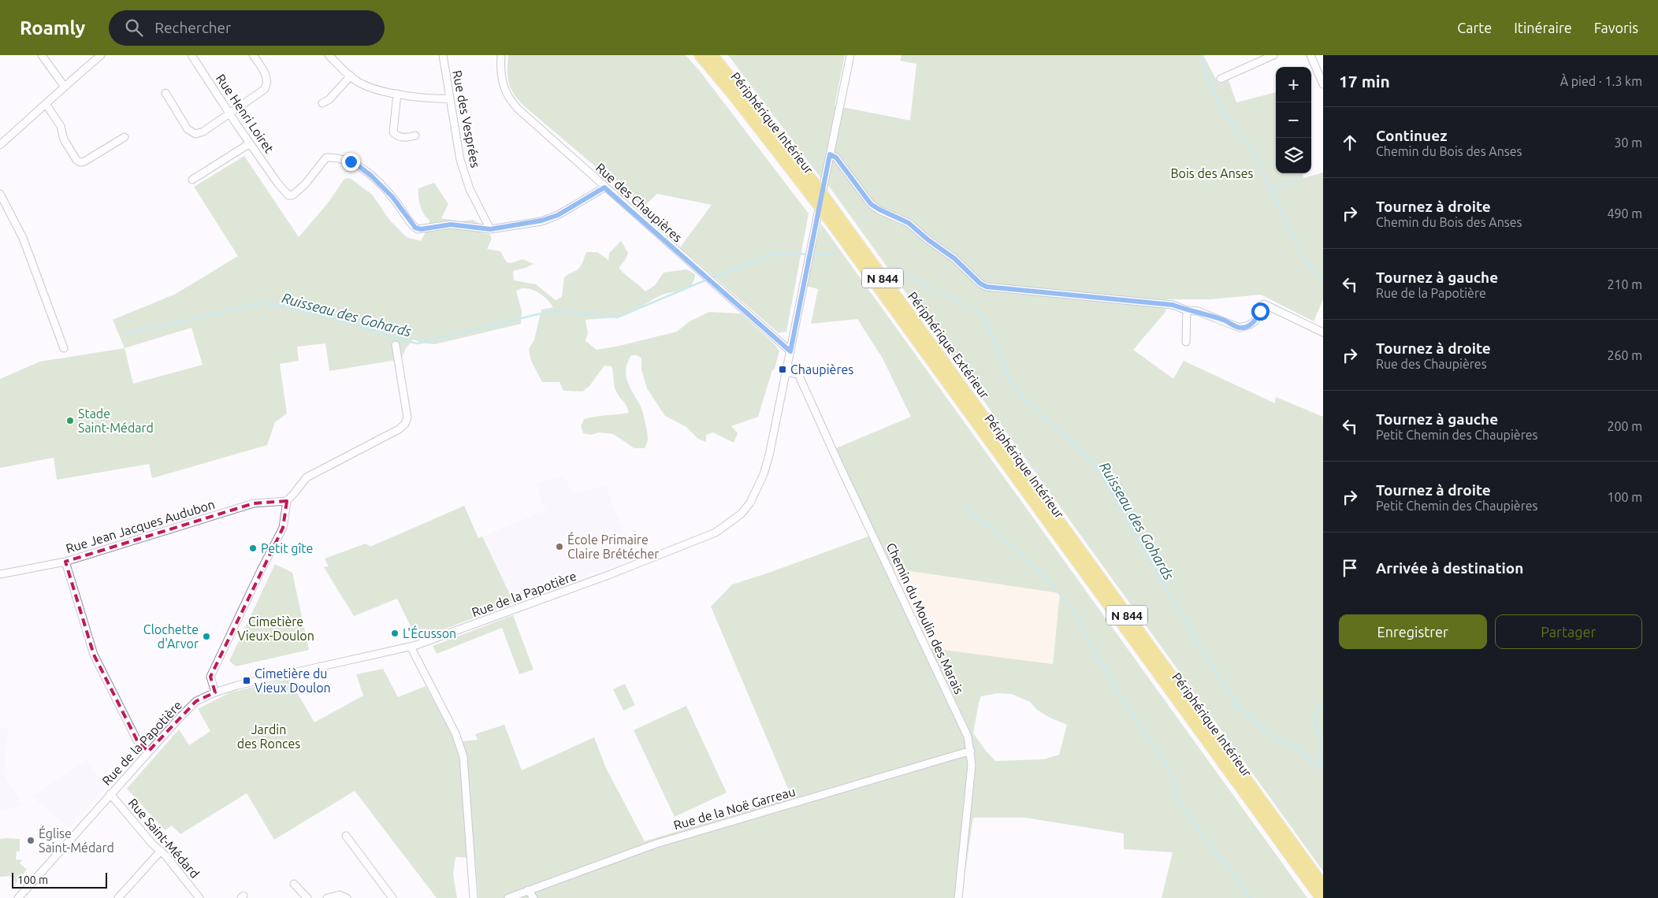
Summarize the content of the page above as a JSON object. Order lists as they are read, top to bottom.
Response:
{
  "streets": {
    "highway": ["Périphérique Intérieur", "N 844", "Périphérique Extérieur"],
    "street": [
      "Rue Henri Loiret",
      "Rue des Vesprées",
      "Rue des Chaupières",
      "Rue Jean Jacques Audubon",
      "Rue de la Papotière",
      "Chemin du Moulin des Marais",
      "Rue de la Noë Garreau",
      "Rue Saint-Médard"
    ]
  },
  "crossings": [
    ["Rue Henri Loiret", "Rue des Vesprées"],
    ["Périphérique Intérieur", "N 844"],
    ["Périphérique Intérieur", "Périphérique Extérieur"],
    ["Rue des Chaupières", "Rue de la Papotière"],
    ["Rue de la Papotière", "Chemin du Moulin des Marais"],
    ["Rue de la Papotière", "Rue Saint-Médard"],
    ["Chemin du Moulin des Marais", "Rue de la Noë Garreau"]
  ],
  "water": ["Ruisseau des Gohards"],
  "parks": ["Bois des Anses", "Cimetière Vieux-Doulon", "Jardin des Ronces"],
  "places": {
    "transit": ["Chaupières", "Cimetière du Vieux Doulon"],
    "other": [
      "Stade Saint-Médard",
      "École Primaire Claire Brétécher",
      "Petit gîte",
      "L'Écusson",
      "Clochette d'Arvor",
      "Église Saint-Médard"
    ]
  },
  "scale_bar": "100 m",
  "page": {
    "header": "Roamly",
    "search": "Rechercher",
    "nav": ["Carte", "Itinéraire", "Favoris"],
    "heading": ["17 min", "À pied · 1.3 km"],
    "map_buttons": ["+", "−"],
    "list": [
      ["Continuez", "Chemin du Bois des Anses", "30 m"],
      ["Tournez à droite", "Chemin du Bois des Anses", "490 m"],
      ["Tournez à gauche", "Rue de la Papotière", "210 m"],
      ["Tournez à droite", "Rue des Chaupières", "260 m"],
      ["Tournez à gauche", "Petit Chemin des Chaupières", "200 m"],
      ["Tournez à droite", "Petit Chemin des Chaupières", "100 m"],
      "Arrivée à destination"
    ],
    "buttons": ["Enregistrer", "Partager"],
    "scale": "100 m"
  }
}
